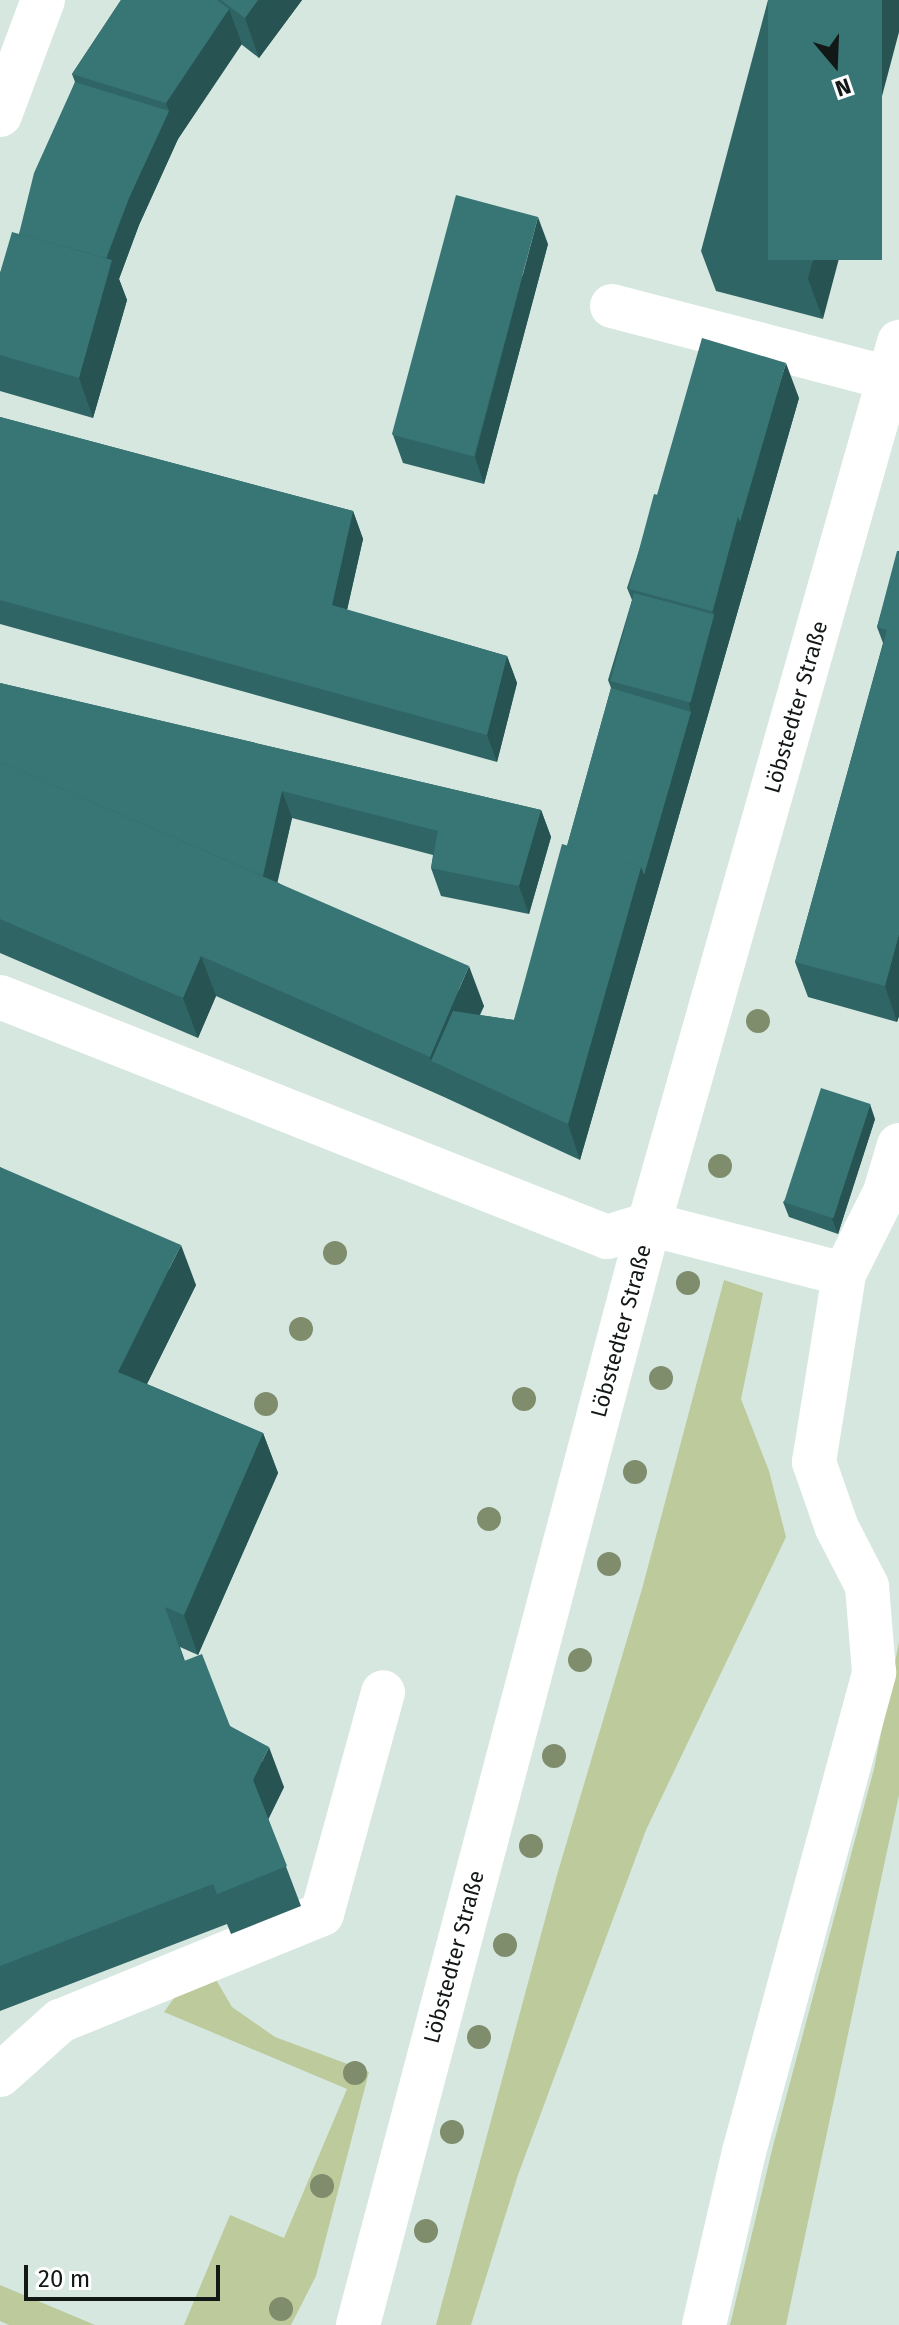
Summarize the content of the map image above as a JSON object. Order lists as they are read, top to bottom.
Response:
{
  "streets": {
    "street": ["Löbstedter Straße"]
  },
  "scale_bar": "20 m",
  "north": "bottom"
}
